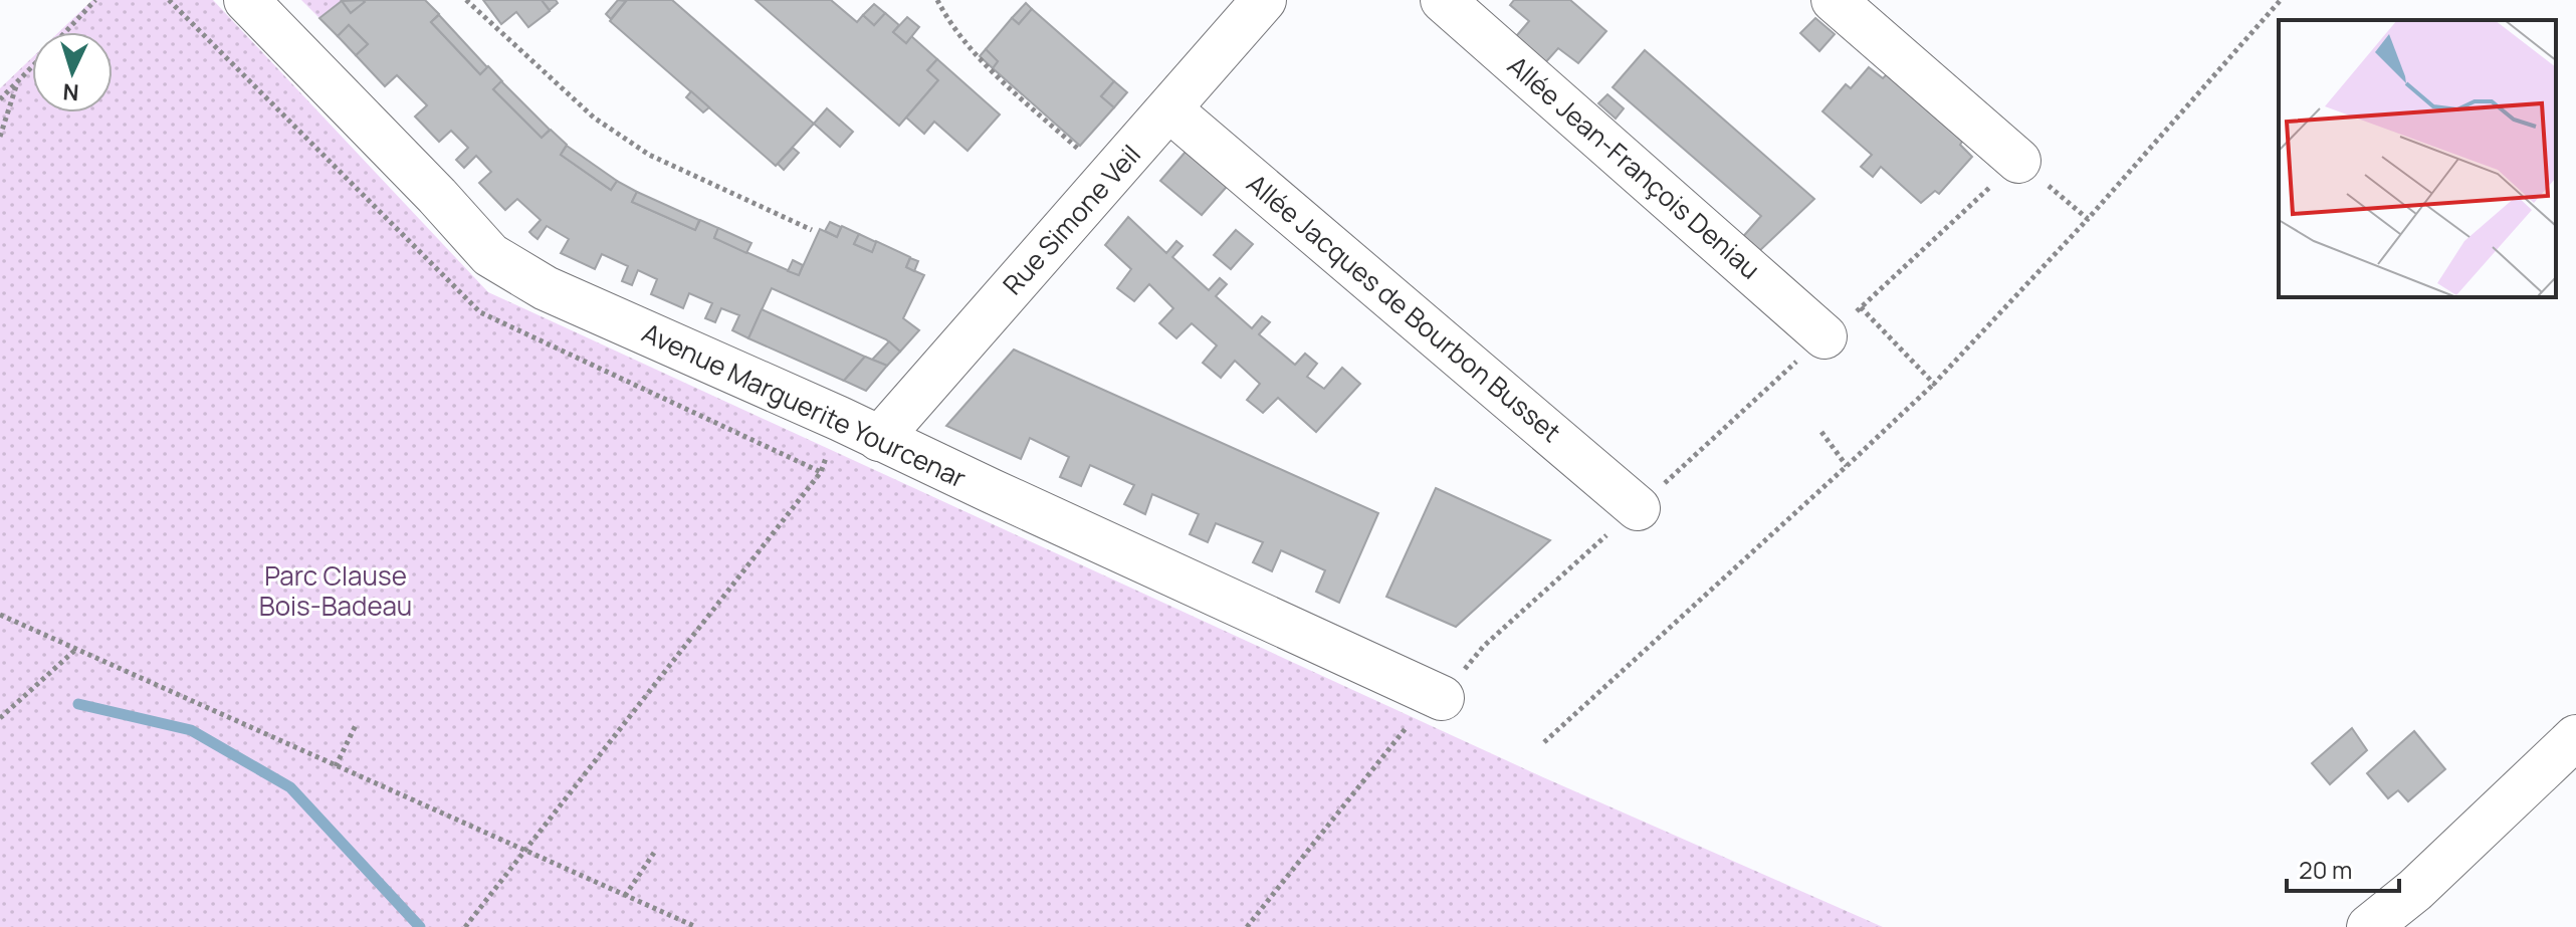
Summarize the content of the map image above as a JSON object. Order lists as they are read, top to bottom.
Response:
{
  "streets": {
    "street": [
      "Allée Jean-François Deniau",
      "Rue Simone Veil",
      "Allée Jacques de Bourbon Busset",
      "Avenue Marguerite Yourcenar"
    ]
  },
  "crossings": [
    ["Rue Simone Veil", "Allée Jacques de Bourbon Busset"],
    ["Rue Simone Veil", "Avenue Marguerite Yourcenar"]
  ],
  "parks": ["Parc Clause Bois-Badeau"],
  "scale_bar": "20 m",
  "north": "bottom"
}
